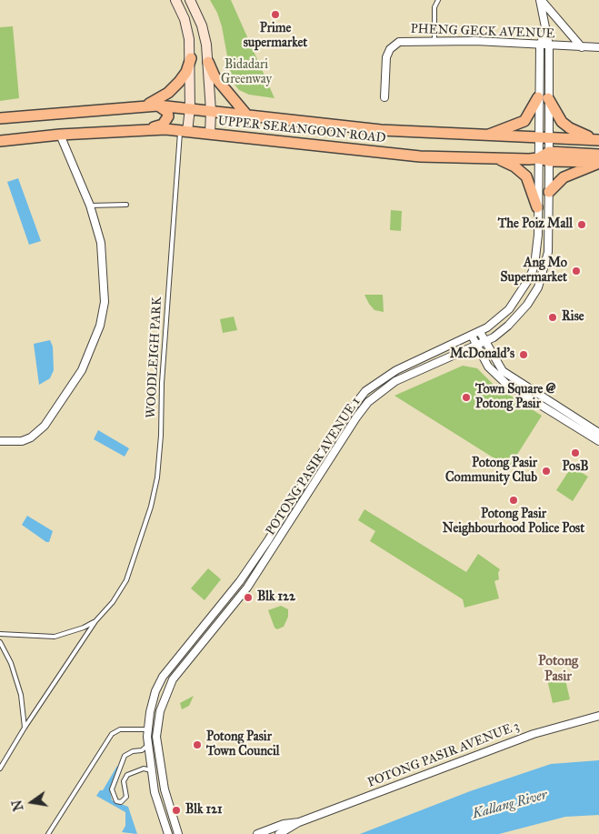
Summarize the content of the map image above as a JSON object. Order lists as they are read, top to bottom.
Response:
{
  "streets": {
    "main road": ["UPPER SERANGOON ROAD"],
    "street": ["PHENG GECK AVENUE", "POTONG PASIR AVENUE 1", "POTONG PASIR AVENUE 3"],
    "lane": ["WOODLEIGH PARK"]
  },
  "crossings": [
    ["UPPER SERANGOON ROAD", "WOODLEIGH PARK"],
    ["UPPER SERANGOON ROAD", "POTONG PASIR AVENUE 1"]
  ],
  "districts": ["Potong Pasir"],
  "water": ["Kallang River"],
  "parks": ["Bidadari Greenway"],
  "places": [
    "Prime supermarket",
    "The Poiz Mall",
    "Ang Mo Supermarket",
    "Rise",
    "McDonald's",
    "Town Square @ Potong Pasir",
    "PosB",
    "Potong Pasir Community Club",
    "Potong Pasir Neighbourhood Police Post",
    "Blk 122",
    "Potong Pasir Town Council",
    "Blk 121"
  ],
  "north": "left"
}
